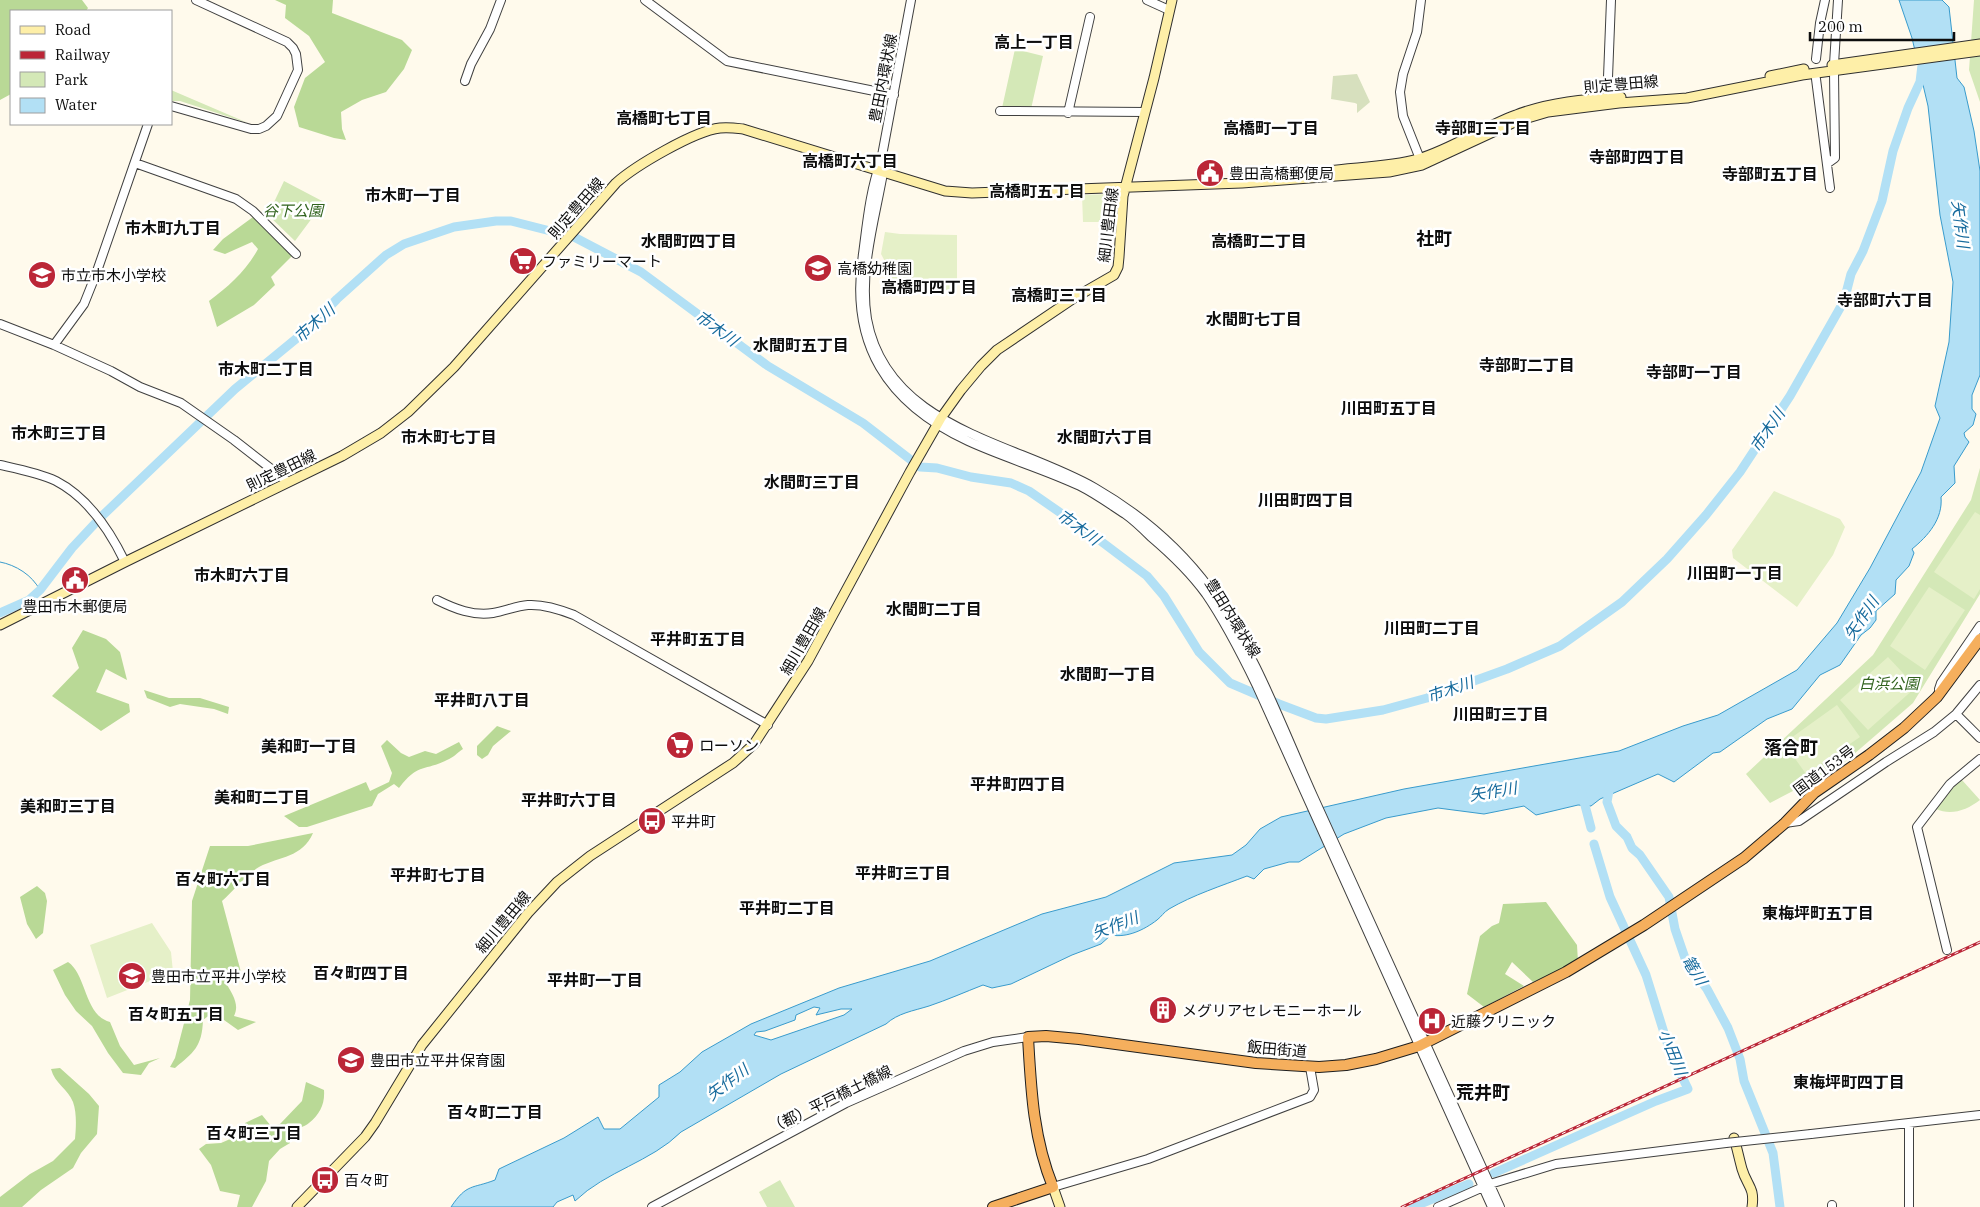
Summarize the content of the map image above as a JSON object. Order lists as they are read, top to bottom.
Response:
{
  "streets": {
    "highway": ["国道153号", "飯田街道"],
    "main road": ["則定豊田線", "細川豊田線"],
    "street": ["豊田内環状線", "（都）平戸橋土橋線"]
  },
  "crossings": [
    ["豊田内環状線", "則定豊田線"],
    ["豊田内環状線", "細川豊田線"],
    ["豊田内環状線", "飯田街道"],
    ["則定豊田線", "細川豊田線"],
    ["国道153号", "飯田街道"],
    ["飯田街道", "（都）平戸橋土橋線"]
  ],
  "districts": [
    "高上一丁目",
    "高橋町七丁目",
    "高橋町一丁目",
    "寺部町三丁目",
    "寺部町四丁目",
    "高橋町六丁目",
    "寺部町五丁目",
    "高橋町五丁目",
    "市木町一丁目",
    "市木町九丁目",
    "社町",
    "水間町四丁目",
    "高橋町二丁目",
    "高橋町四丁目",
    "高橋町三丁目",
    "寺部町六丁目",
    "水間町七丁目",
    "水間町五丁目",
    "寺部町二丁目",
    "市木町二丁目",
    "寺部町一丁目",
    "川田町五丁目",
    "市木町三丁目",
    "市木町七丁目",
    "水間町六丁目",
    "水間町三丁目",
    "川田町四丁目",
    "川田町一丁目",
    "市木町六丁目",
    "水間町二丁目",
    "川田町二丁目",
    "平井町五丁目",
    "水間町一丁目",
    "平井町八丁目",
    "川田町三丁目",
    "美和町一丁目",
    "落合町",
    "平井町四丁目",
    "美和町二丁目",
    "平井町六丁目",
    "美和町三丁目",
    "平井町三丁目",
    "平井町七丁目",
    "百々町六丁目",
    "平井町二丁目",
    "東梅坪町五丁目",
    "百々町四丁目",
    "平井町一丁目",
    "百々町五丁目",
    "東梅坪町四丁目",
    "荒井町",
    "百々町二丁目",
    "百々町三丁目"
  ],
  "water": [
    "矢作川",
    "市木川",
    "篭川",
    "小田川"
  ],
  "parks": ["谷下公園", "白浜公園"],
  "places": {
    "public building": ["豊田高橋郵便局", "豊田市木郵便局"],
    "supermarket": ["ファミリーマート", "ローソン"],
    "school or university": [
      "高橋幼稚園",
      "市立市木小学校",
      "豊田市立平井小学校",
      "豊田市立平井保育園"
    ],
    "bus stop": ["平井町", "百々町"],
    "building": ["メグリアセレモニーホール"],
    "hospital": ["近藤クリニック"]
  },
  "legend": [
    "Road",
    "Railway",
    "Park",
    "Water"
  ],
  "scale_bar": "200 m"
}
